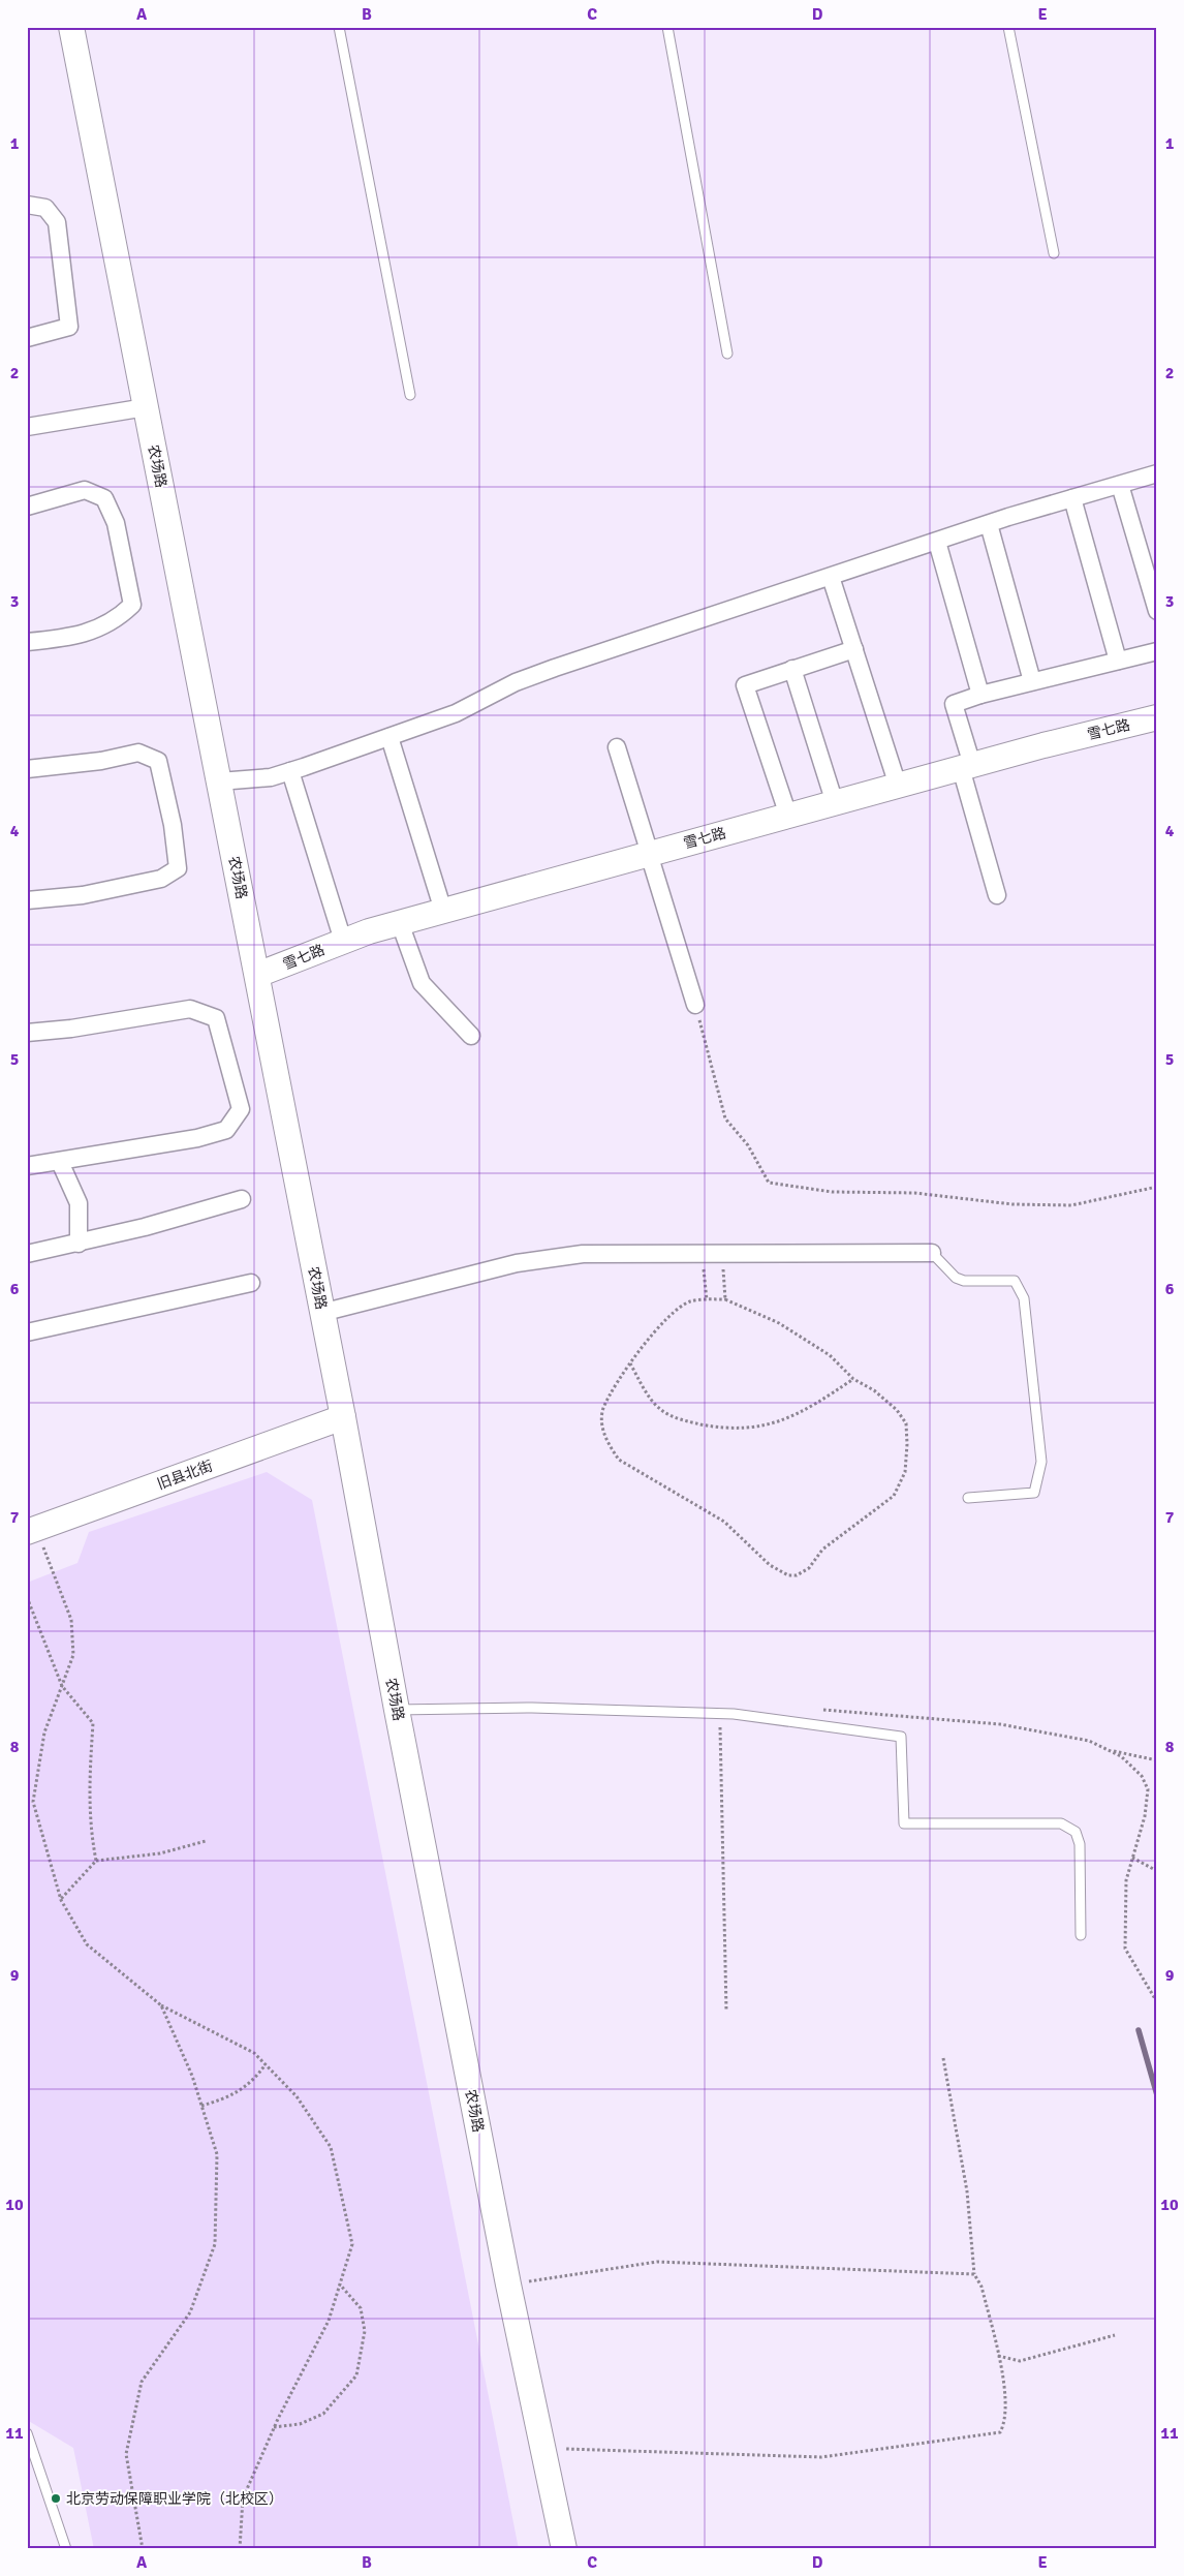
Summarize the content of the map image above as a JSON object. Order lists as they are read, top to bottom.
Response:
{
  "streets": {
    "street": ["农场路", "雪七路", "旧县北街"]
  },
  "crossings": [
    ["农场路", "雪七路"],
    ["农场路", "旧县北街"]
  ],
  "places": ["北京劳动保障职业学院（北校区）"],
  "grid": {
    "columns": [
      "A",
      "B",
      "C",
      "D",
      "E"
    ],
    "rows": [
      "1",
      "2",
      "3",
      "4",
      "5",
      "6",
      "7",
      "8",
      "9",
      "10",
      "11"
    ]
  }
}
